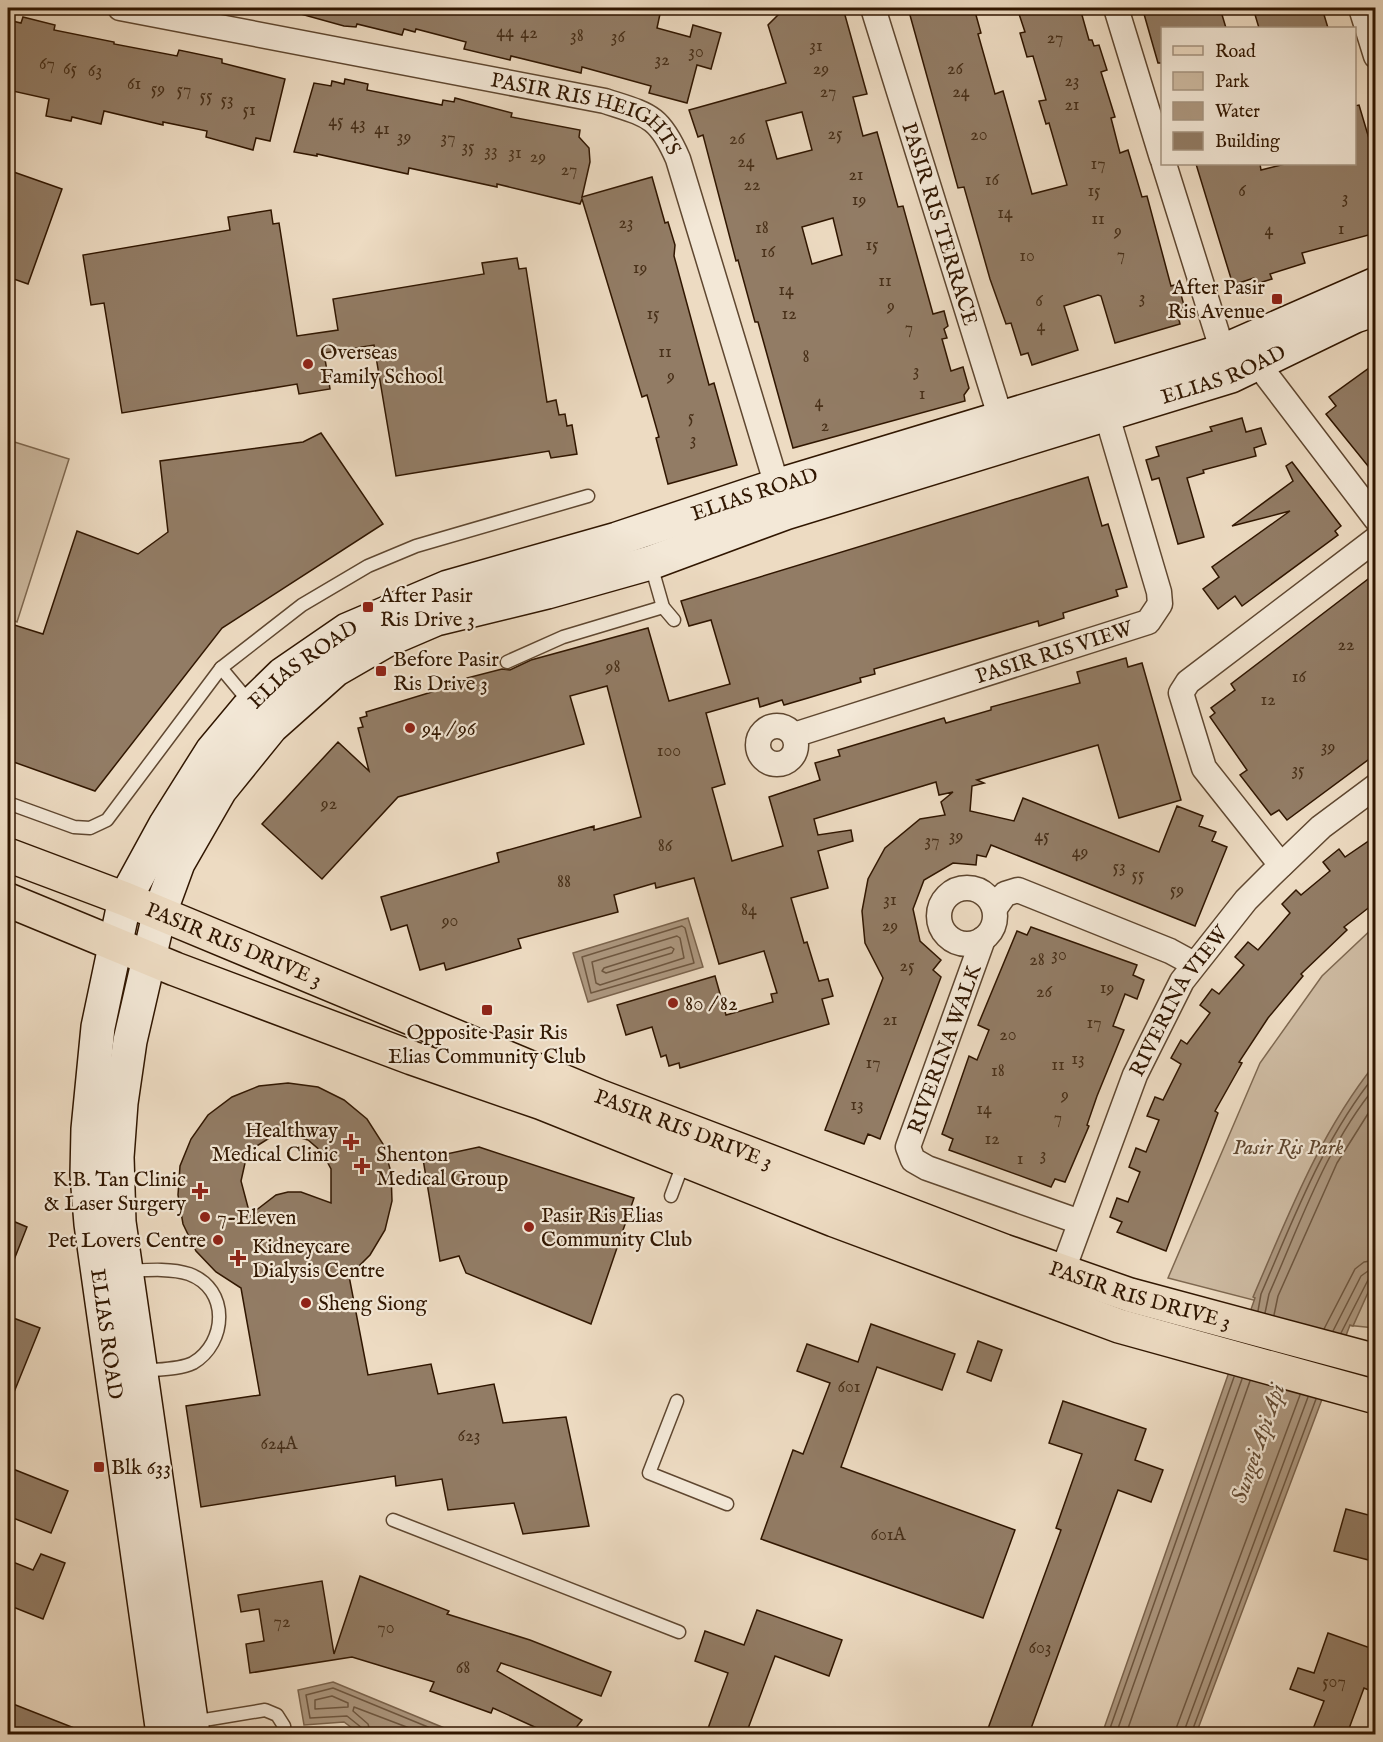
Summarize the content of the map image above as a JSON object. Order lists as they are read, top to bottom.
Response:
{
  "streets": {
    "main road": ["PASIR RIS DRIVE 3"],
    "street": [
      "PASIR RIS HEIGHTS",
      "PASIR RIS TERRACE",
      "ELIAS ROAD",
      "PASIR RIS VIEW",
      "RIVERINA VIEW",
      "RIVERINA WALK"
    ]
  },
  "crossings": [
    ["PASIR RIS HEIGHTS", "ELIAS ROAD"],
    ["PASIR RIS TERRACE", "ELIAS ROAD"],
    ["ELIAS ROAD", "PASIR RIS VIEW"],
    ["ELIAS ROAD", "PASIR RIS DRIVE 3"],
    ["PASIR RIS DRIVE 3", "RIVERINA VIEW"],
    ["RIVERINA VIEW", "RIVERINA WALK"]
  ],
  "water": ["Sungei Api Api"],
  "parks": ["Pasir Ris Park"],
  "places": {
    "transit": [
      "After Pasir Ris Avenue",
      "After Pasir Ris Drive 3",
      "Before Pasir Ris Drive 3",
      "Opposite Pasir Ris Elias Community Club",
      "Blk 633"
    ],
    "other": [
      "Overseas Family School",
      "94 / 96",
      "80 / 82",
      "7-Eleven",
      "Pasir Ris Elias Community Club",
      "Pet Lovers Centre",
      "Sheng Siong"
    ],
    "health": [
      "Healthway Medical Clinic",
      "Shenton Medical Group",
      "K.B. Tan Clinic & Laser Surgery",
      "Kidneycare Dialysis Centre"
    ]
  },
  "house_numbers": [
    "44",
    "42",
    "38",
    "36",
    "27",
    "31",
    "30",
    "32",
    "67",
    "65",
    "29",
    "26",
    "63",
    "23",
    "61",
    "59",
    "57",
    "27",
    "24",
    "55",
    "53",
    "21",
    "51",
    "45",
    "43",
    "41",
    "25",
    "20",
    "39",
    "37",
    "26",
    "35",
    "33",
    "31",
    "29",
    "24",
    "17",
    "27",
    "21",
    "16",
    "22",
    "15",
    "6",
    "3",
    "19",
    "14",
    "11",
    "23",
    "18",
    "1",
    "4",
    "9",
    "15",
    "16",
    "7",
    "10",
    "19",
    "11",
    "14",
    "3",
    "6",
    "9",
    "15",
    "12",
    "4",
    "7",
    "11",
    "8",
    "3",
    "9",
    "1",
    "4",
    "5",
    "2",
    "3",
    "22",
    "98",
    "16",
    "12",
    "39",
    "100",
    "35",
    "92",
    "39",
    "45",
    "37",
    "86",
    "49",
    "53",
    "55",
    "88",
    "59",
    "31",
    "84",
    "90",
    "29",
    "30",
    "28",
    "25",
    "19",
    "26",
    "21",
    "17",
    "20",
    "13",
    "17",
    "11",
    "18",
    "9",
    "13",
    "14",
    "7",
    "12",
    "3",
    "1",
    "601",
    "623",
    "624A",
    "601A",
    "72",
    "70",
    "603",
    "68",
    "507"
  ],
  "legend": [
    "Road",
    "Park",
    "Water",
    "Building"
  ]
}
